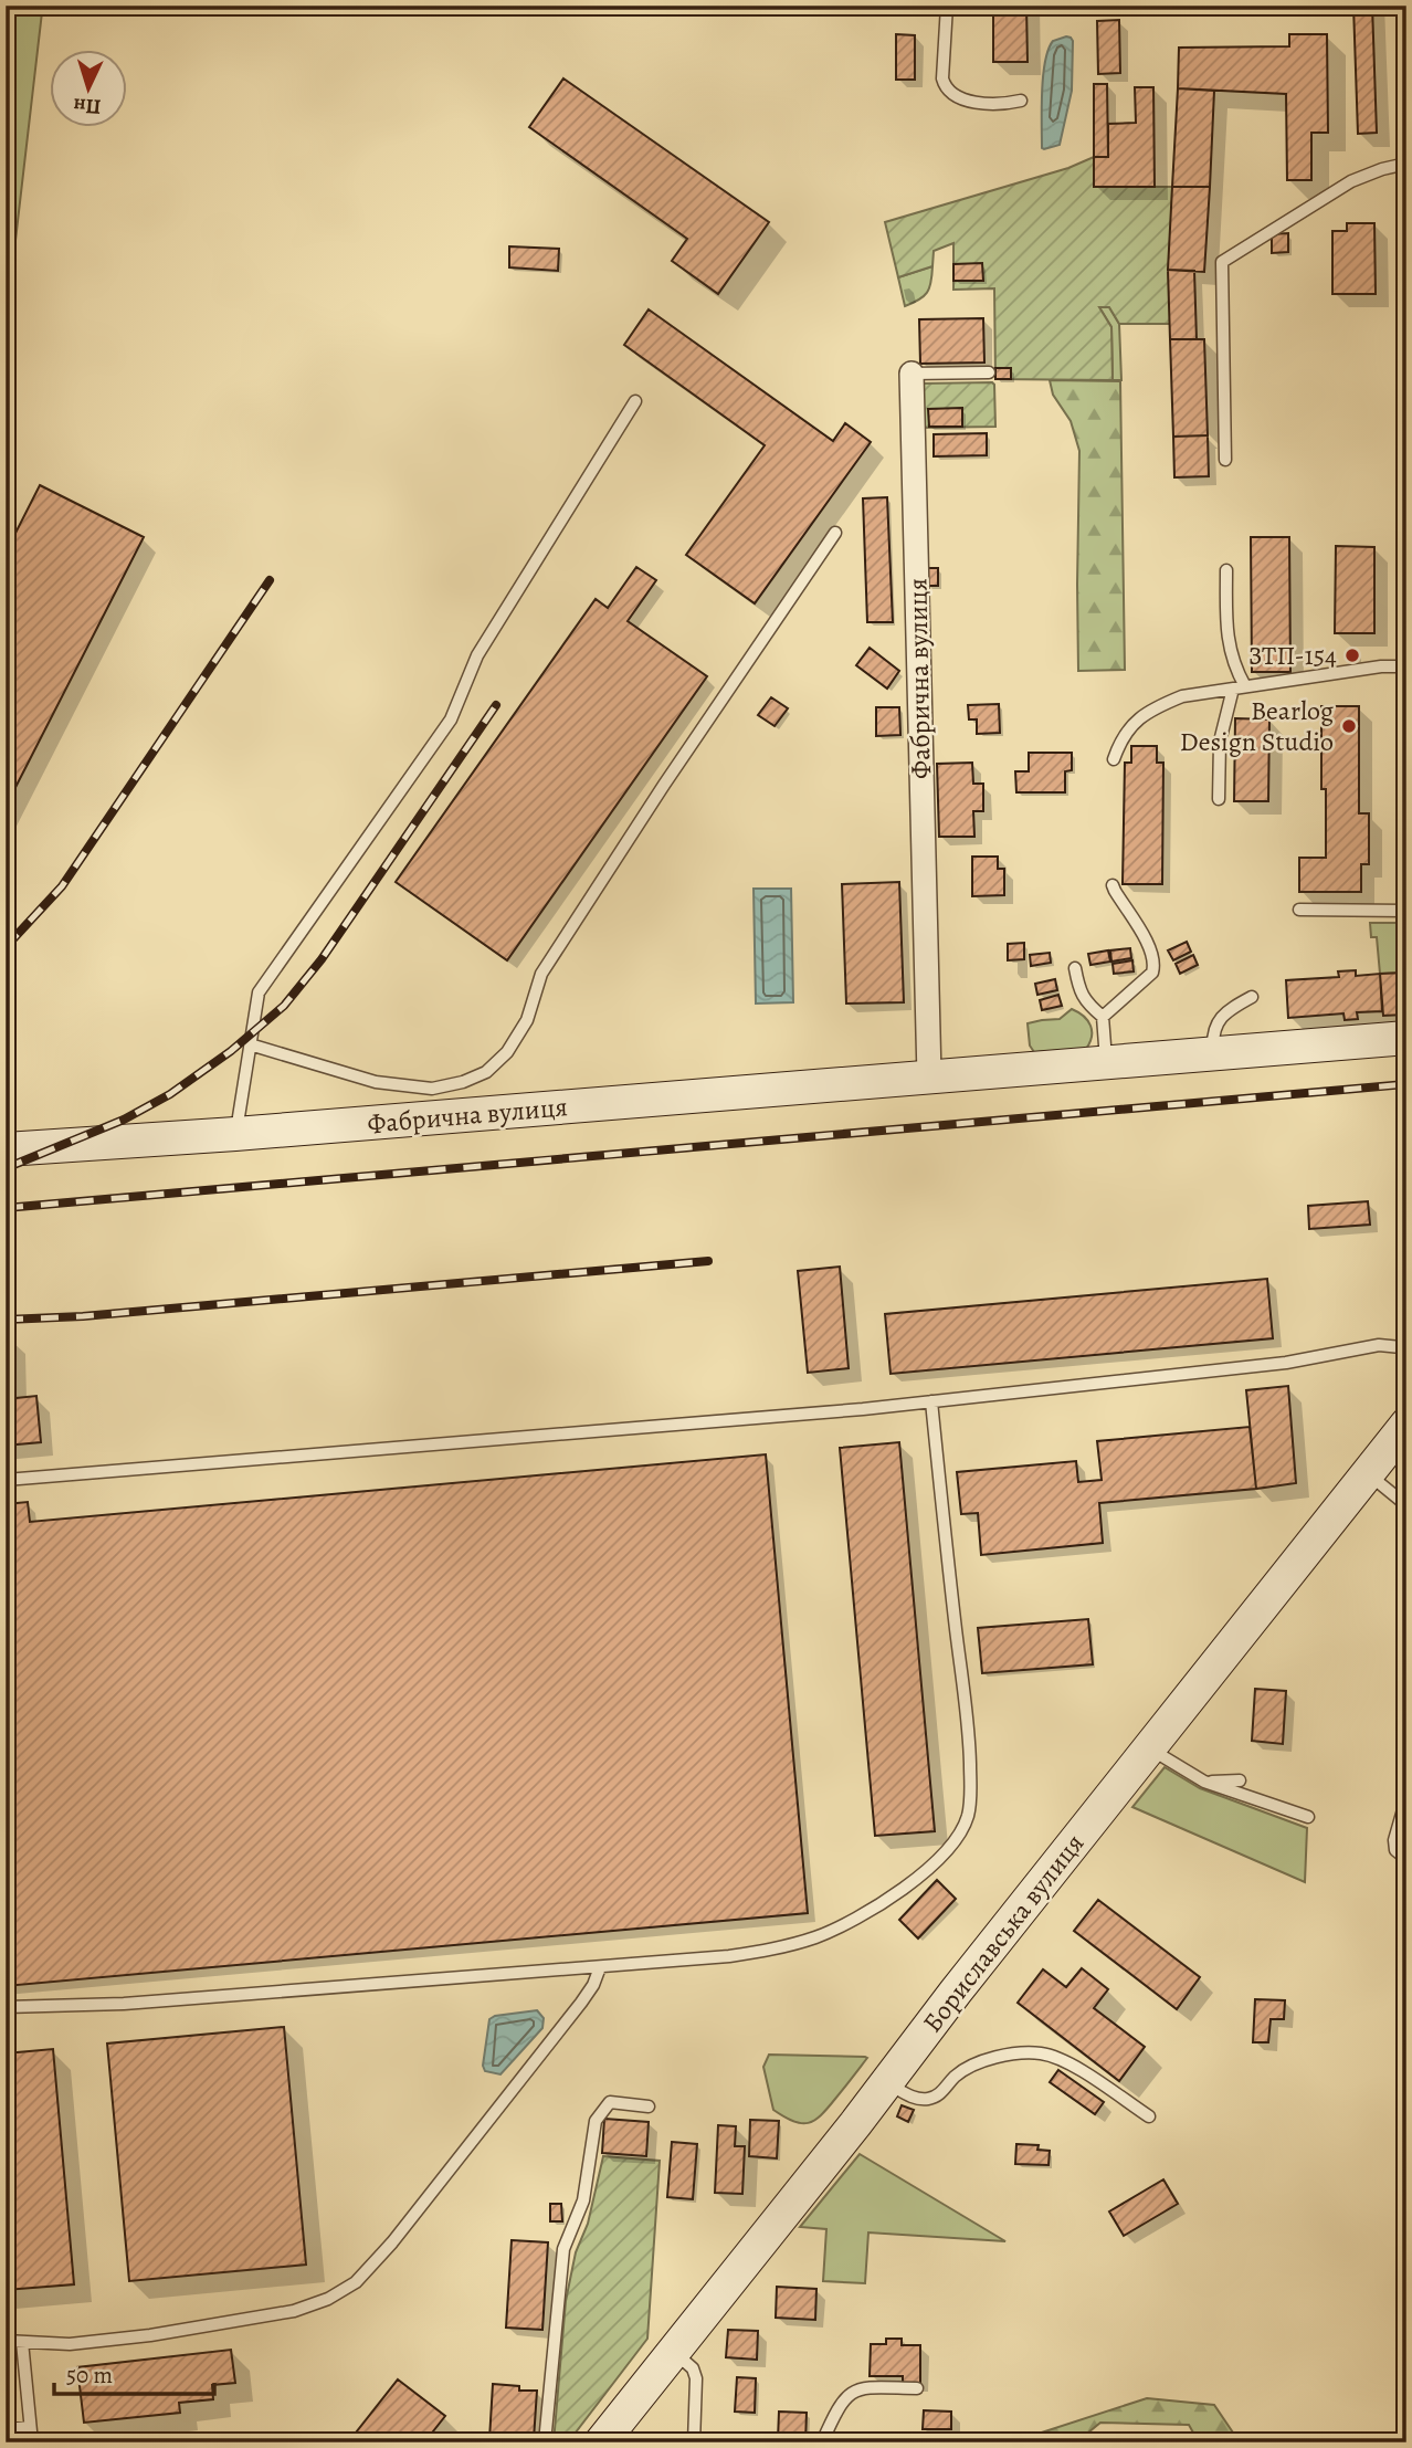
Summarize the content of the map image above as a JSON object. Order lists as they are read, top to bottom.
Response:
{
  "streets": {
    "street": ["Фабрична вулиця", "Бориславська вулиця"]
  },
  "places": ["ЗТП-154", "Bearlog Design Studio"],
  "scale_bar": "50 m",
  "north": "bottom"
}
